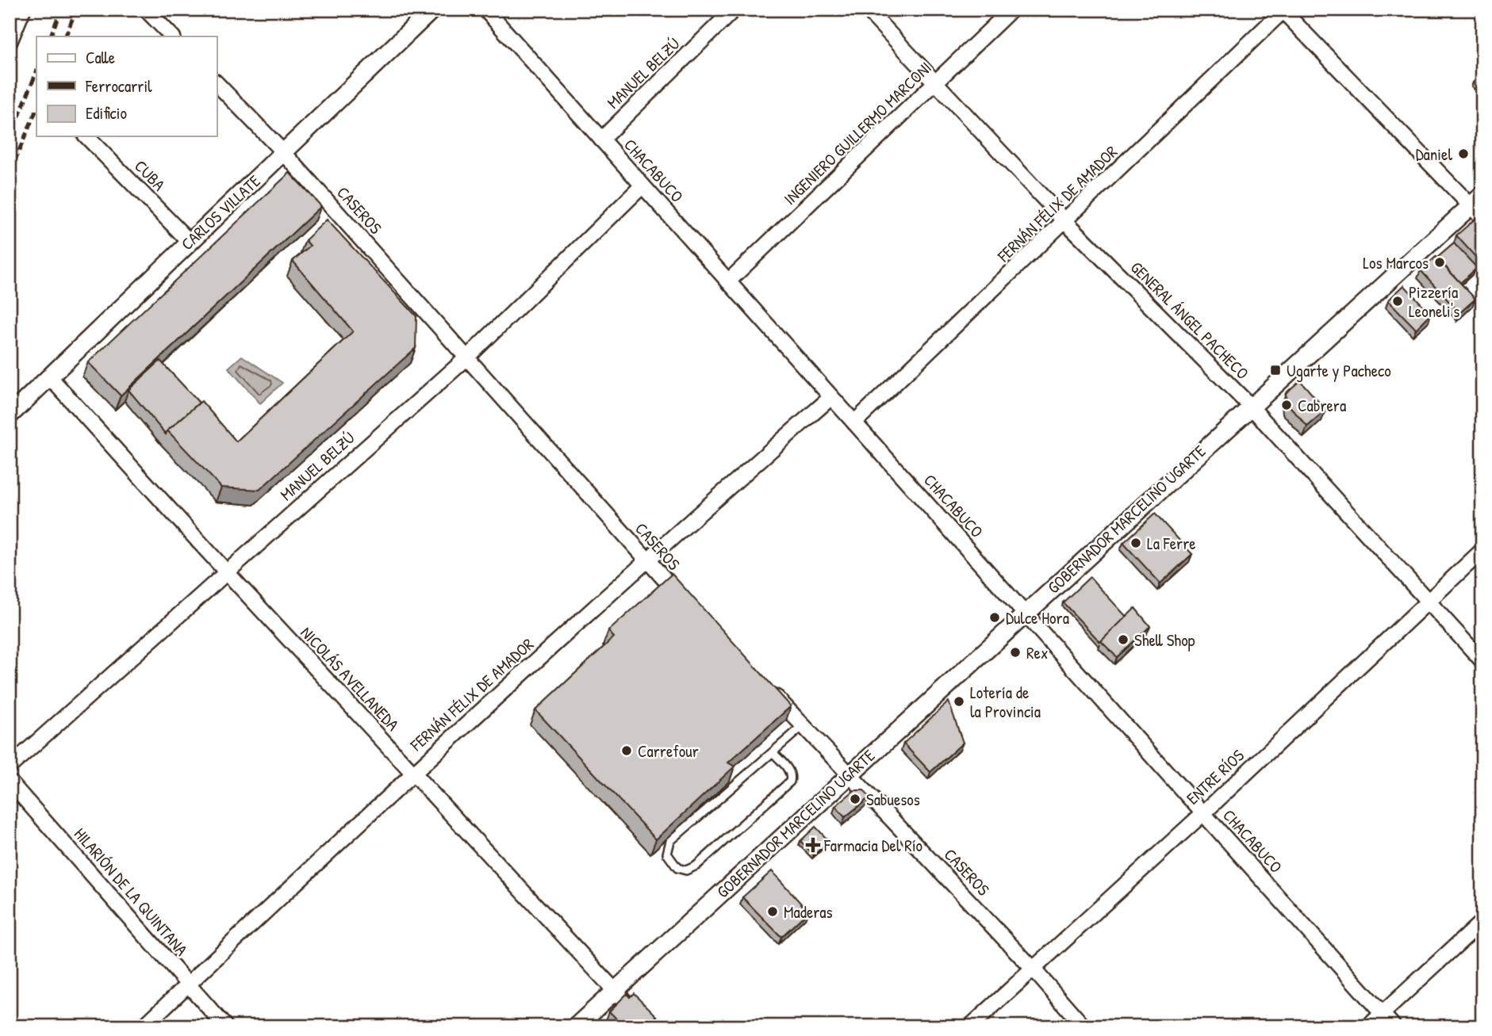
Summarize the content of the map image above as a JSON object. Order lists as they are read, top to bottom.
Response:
{
  "streets": {
    "street": [
      "MANUEL BELZÚ",
      "INGENIERO GUILLERMO MARCONI",
      "CHACABUCO",
      "CUBA",
      "FERNÁN FÉLIX DE AMADOR",
      "CASEROS",
      "CARLOS VILLATE",
      "GENERAL ÁNGEL PACHECO",
      "GOBERNADOR MARCELINO UGARTE",
      "NICOLÁS AVELLANEDA",
      "ENTRE RÍOS",
      "HILARIÓN DE LA QUINTANA"
    ]
  },
  "crossings": [
    ["MANUEL BELZÚ", "CHACABUCO"],
    ["MANUEL BELZÚ", "CASEROS"],
    ["MANUEL BELZÚ", "NICOLÁS AVELLANEDA"],
    ["INGENIERO GUILLERMO MARCONI", "CHACABUCO"],
    ["INGENIERO GUILLERMO MARCONI", "GENERAL ÁNGEL PACHECO"],
    ["CHACABUCO", "FERNÁN FÉLIX DE AMADOR"],
    ["CHACABUCO", "GOBERNADOR MARCELINO UGARTE"],
    ["CHACABUCO", "ENTRE RÍOS"],
    ["CUBA", "CARLOS VILLATE"],
    ["FERNÁN FÉLIX DE AMADOR", "CASEROS"],
    ["FERNÁN FÉLIX DE AMADOR", "GENERAL ÁNGEL PACHECO"],
    ["FERNÁN FÉLIX DE AMADOR", "NICOLÁS AVELLANEDA"],
    ["FERNÁN FÉLIX DE AMADOR", "HILARIÓN DE LA QUINTANA"],
    ["CASEROS", "CARLOS VILLATE"],
    ["CASEROS", "GOBERNADOR MARCELINO UGARTE"],
    ["CASEROS", "ENTRE RÍOS"],
    ["CARLOS VILLATE", "NICOLÁS AVELLANEDA"],
    ["GENERAL ÁNGEL PACHECO", "GOBERNADOR MARCELINO UGARTE"],
    ["GENERAL ÁNGEL PACHECO", "ENTRE RÍOS"],
    ["GOBERNADOR MARCELINO UGARTE", "NICOLÁS AVELLANEDA"]
  ],
  "places": {
    "other": [
      "Daniel",
      "Los Marcos",
      "Pizzería Leoneli's",
      "Cabrera",
      "La Ferre",
      "Dulce Hora",
      "Shell Shop",
      "Rex",
      "Lotería de la Provincia",
      "Carrefour",
      "Sabuesos",
      "Maderas"
    ],
    "transit": ["Ugarte y Pacheco"],
    "health": ["Farmacia Del Río"]
  },
  "legend": ["Calle", "Ferrocarril", "Edificio"]
}
